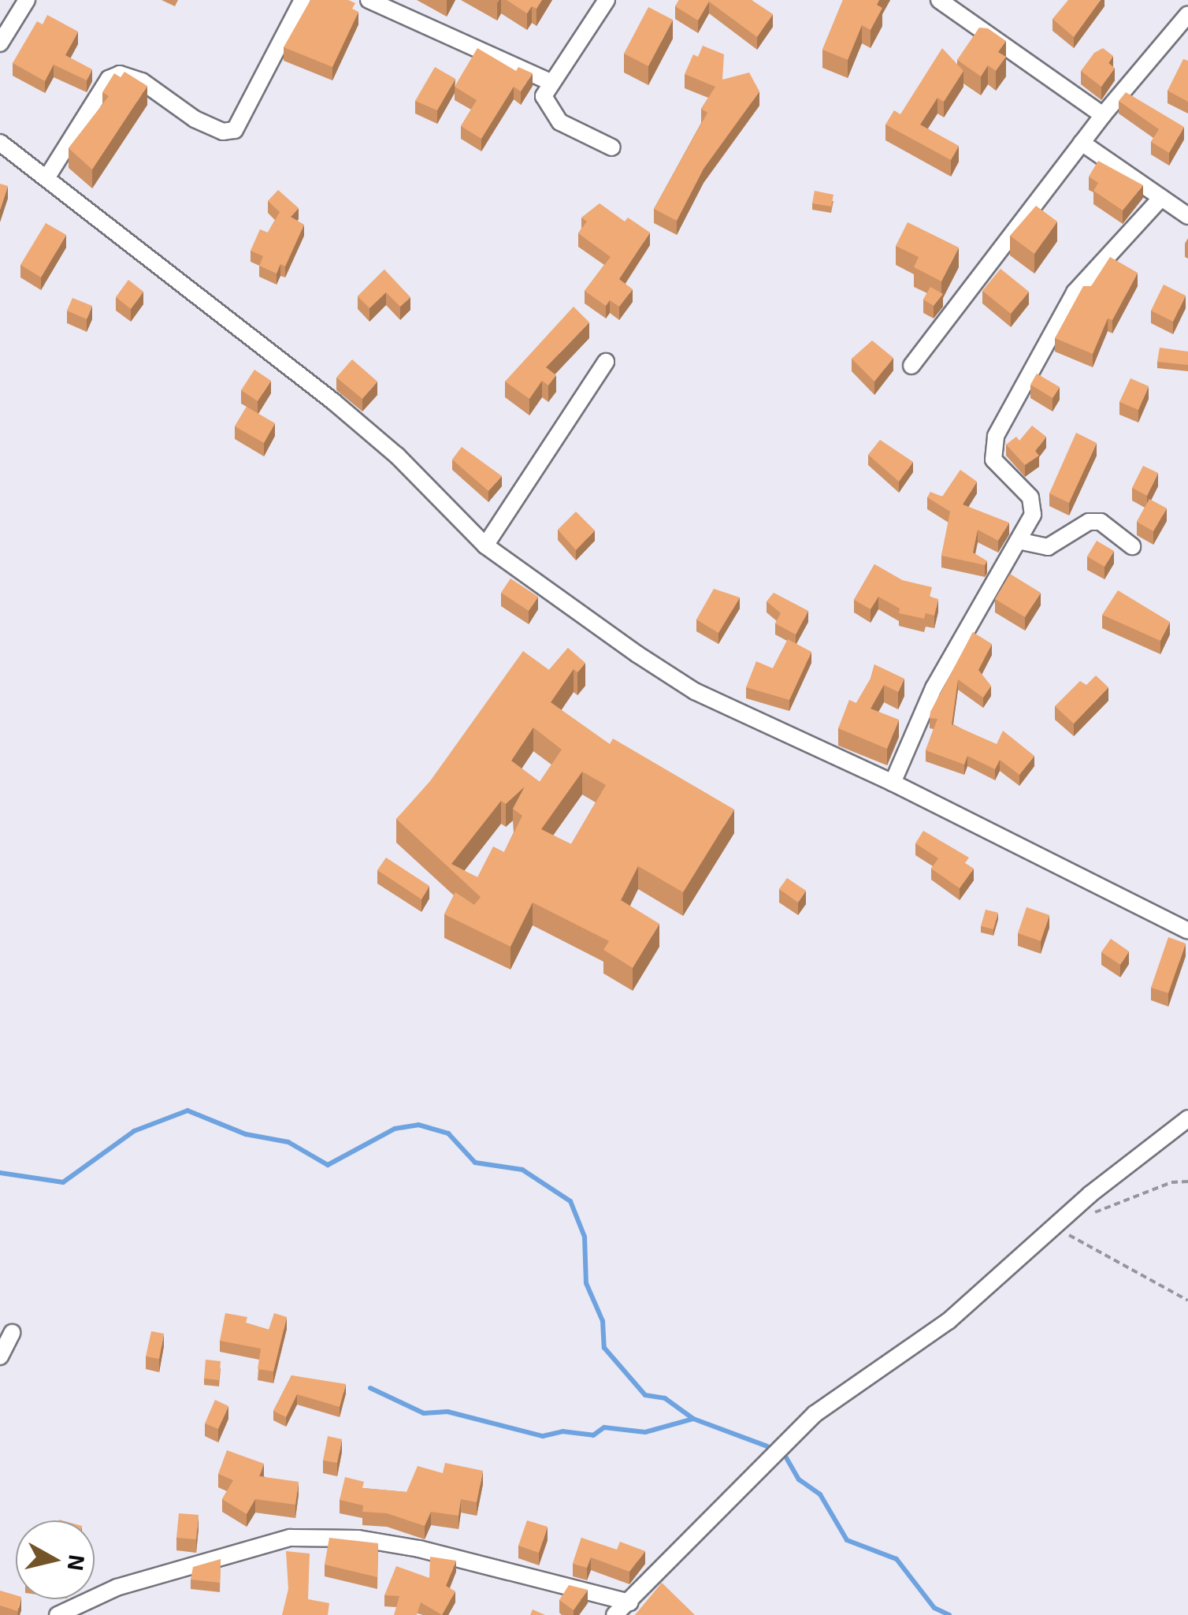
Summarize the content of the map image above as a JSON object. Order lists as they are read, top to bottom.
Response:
{
  "north": "right"
}
